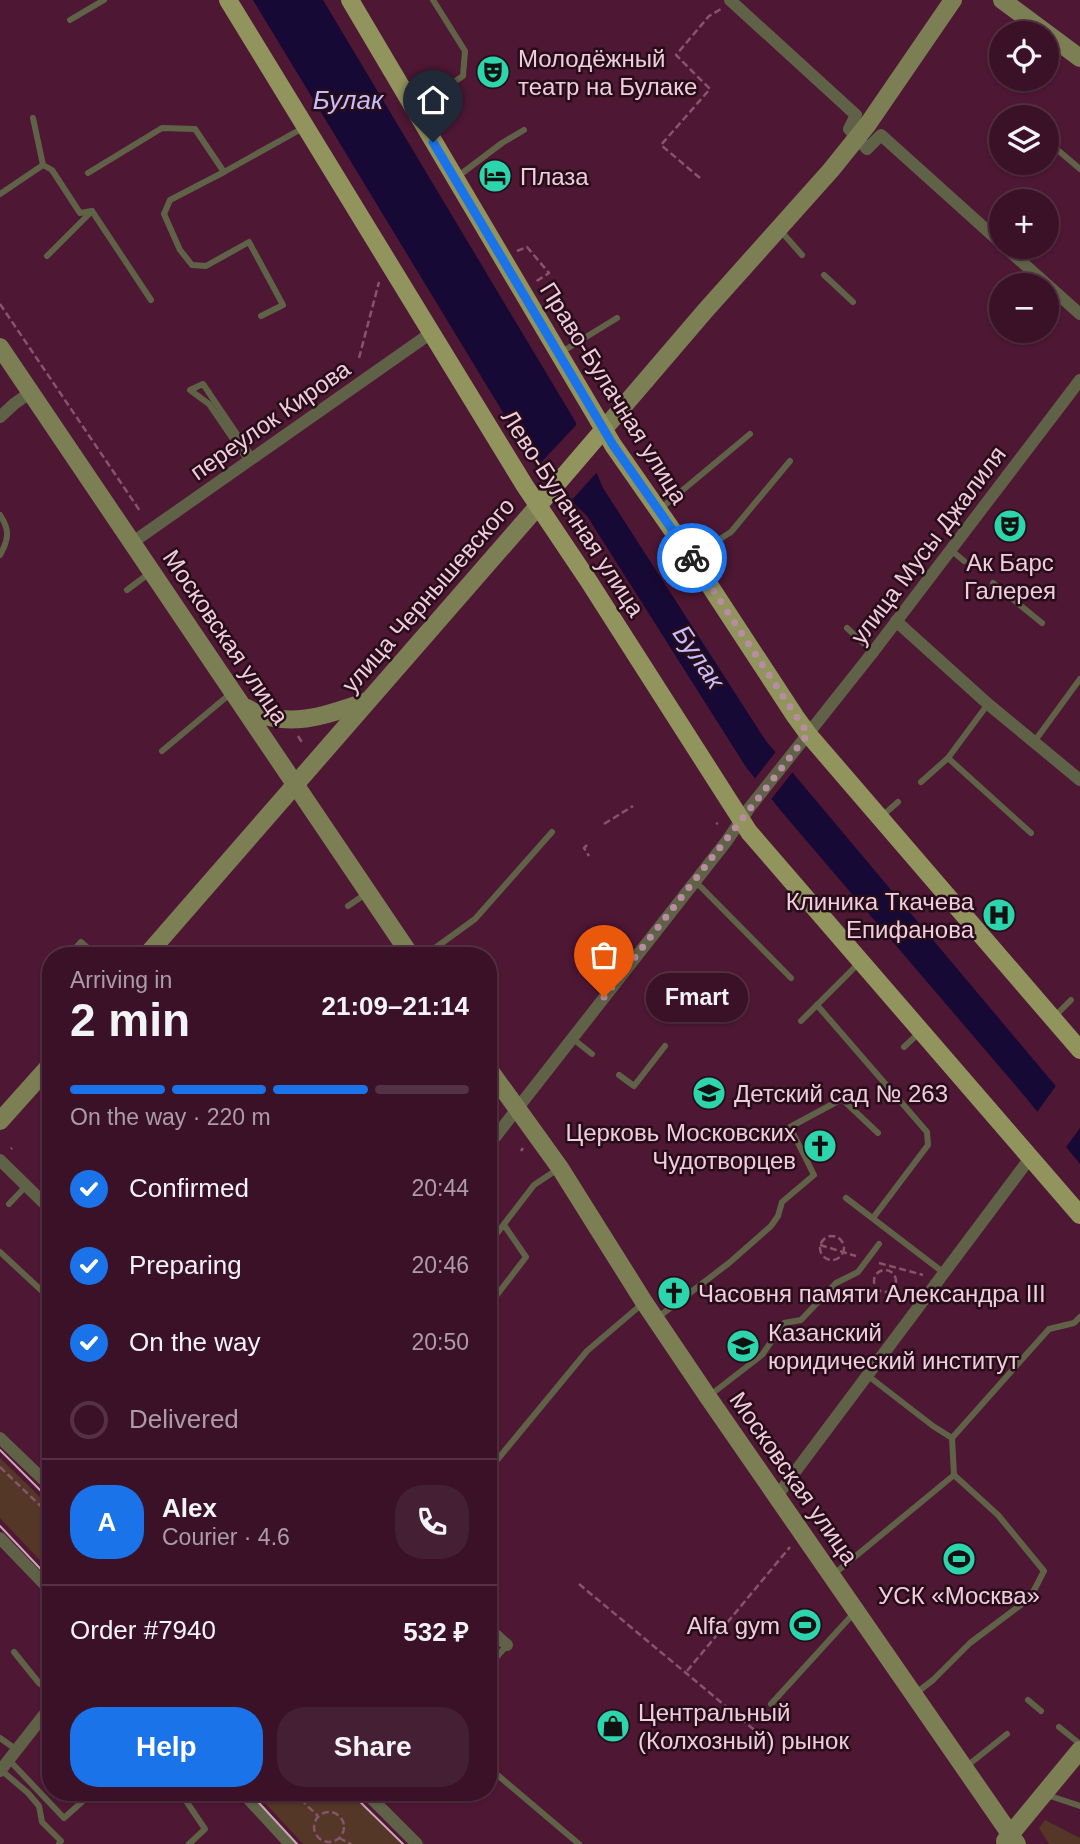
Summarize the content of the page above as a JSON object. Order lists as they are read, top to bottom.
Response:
{
  "streets": {
    "main road": ["Право-Булачная улица", "Лево-Булачная улица", "улица Чернышевского"],
    "street": ["переулок Кирова", "улица Мусы Джалиля", "Московская улица"]
  },
  "crossings": [
    ["Право-Булачная улица", "улица Мусы Джалиля"],
    ["Право-Булачная улица", "улица Чернышевского"],
    ["переулок Кирова", "Лево-Булачная улица"],
    ["переулок Кирова", "Московская улица"],
    ["Лево-Булачная улица", "улица Мусы Джалиля"],
    ["Лево-Булачная улица", "улица Чернышевского"],
    ["улица Мусы Джалиля", "Московская улица"],
    ["улица Чернышевского", "Московская улица"]
  ],
  "water": ["Булак"],
  "places": {
    "theatre": ["Молодёжный театр на Булаке", "Ак Барс Галерея"],
    "hotel": ["Плаза"],
    "hospital": ["Клиника Ткачева Епифанова"],
    "other": ["Fmart"],
    "school or university": ["Детский сад № 263", "Казанский юридический институт"],
    "church": ["Церковь Московских Чудотворцев", "Часовня памяти Александра III"],
    "sports": ["УСК «Москва»", "Alfa gym"],
    "shop": ["Центральный (Колхозный) рынок"]
  },
  "page": {
    "map_buttons": ["+", "−"],
    "heading": ["2 min", "Arriving in", "21:09–21:14"],
    "panel": [
      "Alex",
      "Courier · 4.6",
      "Order #7940",
      "532 ₽"
    ],
    "bubble": "Fmart",
    "bar": "On the way · 220 m",
    "list": [
      ["Confirmed", "20:44"],
      ["Preparing", "20:46"],
      ["On the way", "20:50"],
      "Delivered"
    ],
    "round": "A",
    "buttons": ["Help", "Share"]
  }
}
